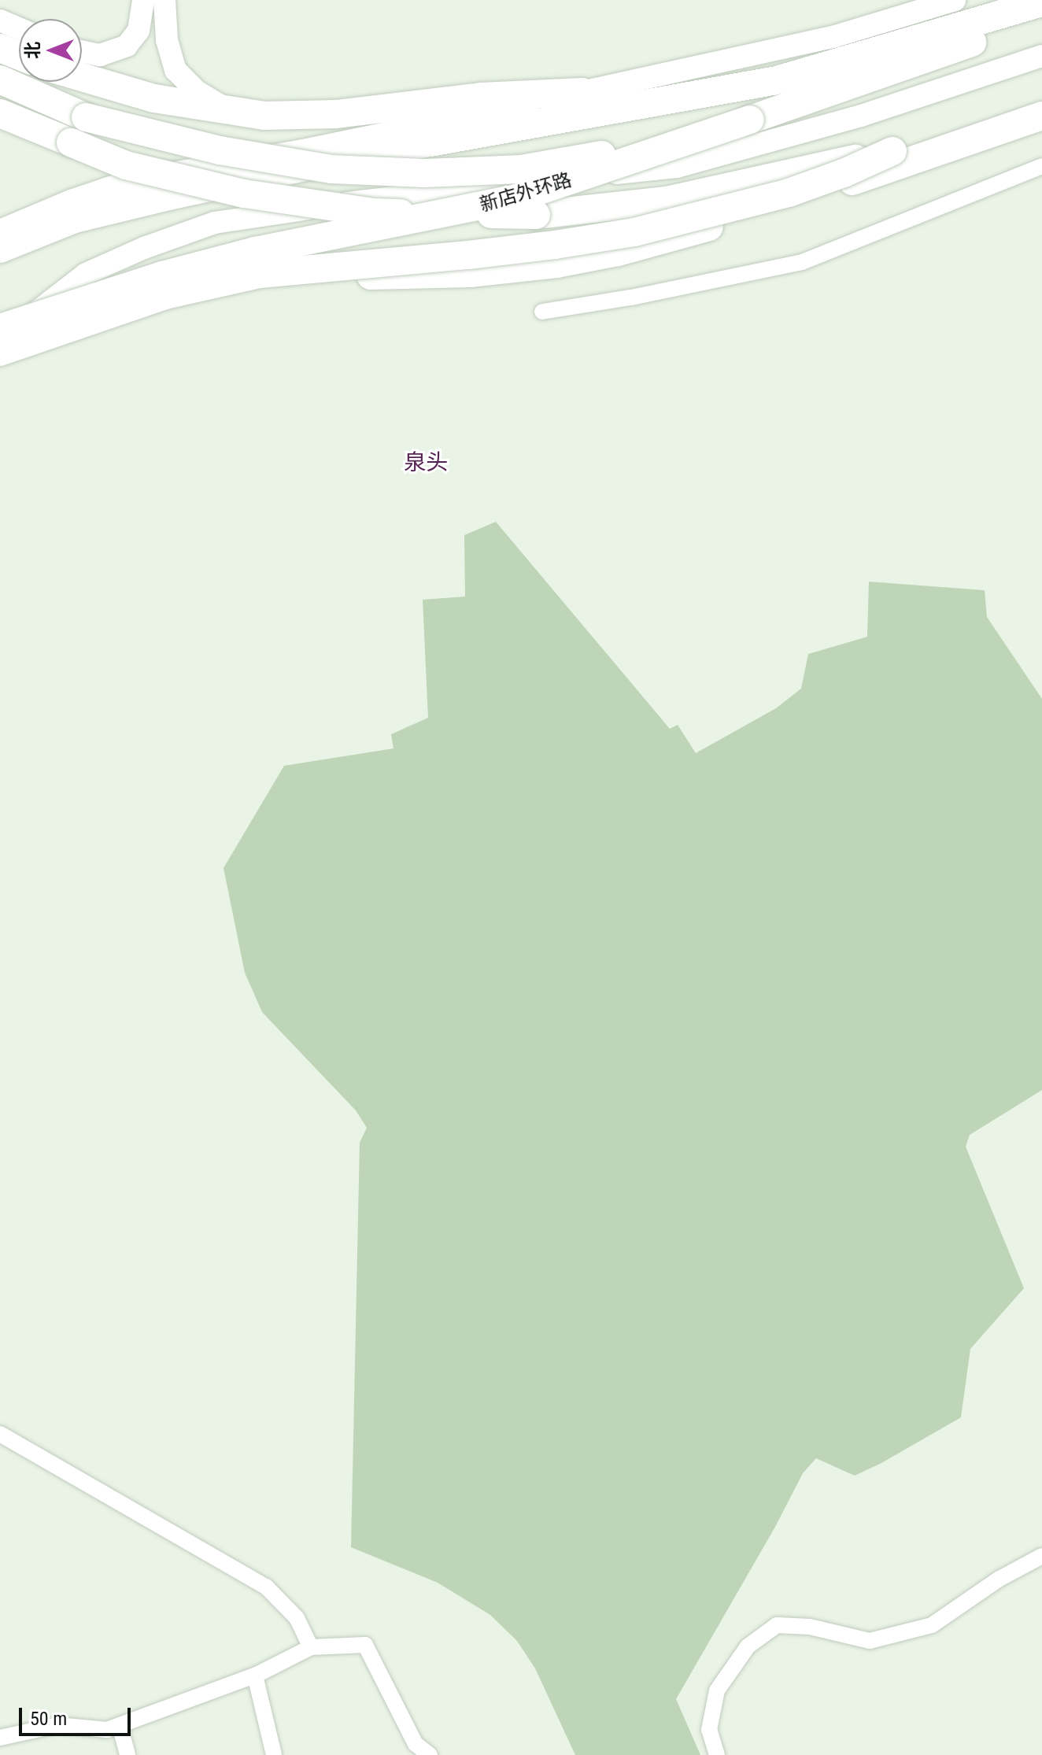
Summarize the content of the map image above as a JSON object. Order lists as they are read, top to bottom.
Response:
{
  "streets": {
    "highway": ["新店外环路"]
  },
  "districts": ["泉头"],
  "scale_bar": "50 m",
  "north": "left"
}
